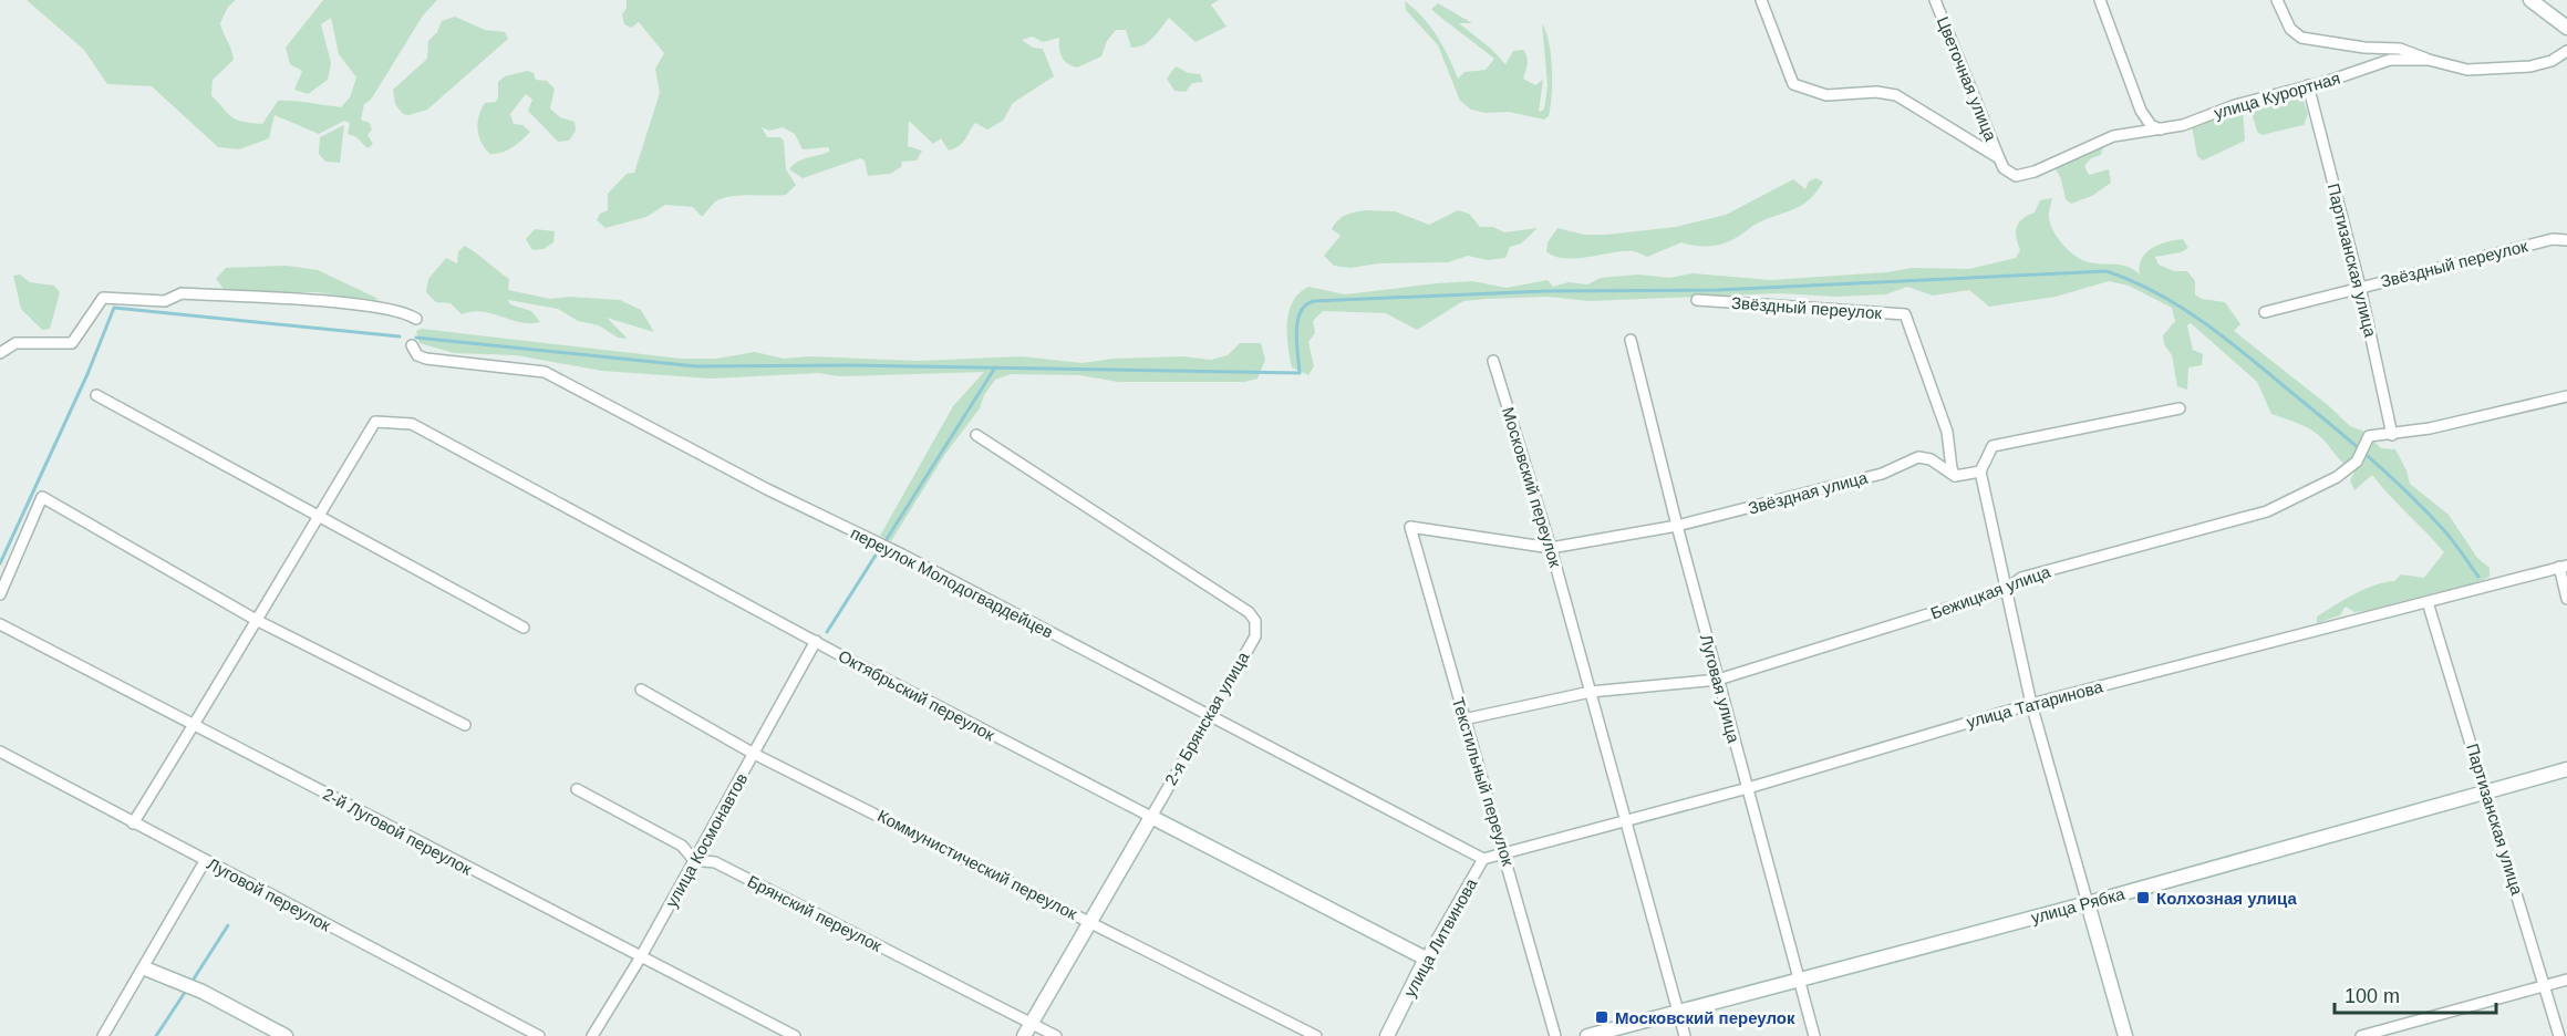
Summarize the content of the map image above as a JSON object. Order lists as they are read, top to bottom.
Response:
{
  "streets": {
    "main road": [
      "Октябрьский переулок",
      "2-я Брянская улица",
      "улица Рябка",
      "улица Литвинова"
    ],
    "street": [
      "Цветочная улица",
      "улица Курортная",
      "Партизанская улица",
      "Звёздный переулок",
      "Московский переулок",
      "Звёздная улица",
      "переулок Молодогвардейцев",
      "Бежицкая улица",
      "Луговая улица",
      "улица Татаринова",
      "Текстильный переулок",
      "2-й Луговой переулок",
      "улица Космонавтов",
      "Коммунистический переулок",
      "Луговой переулок",
      "Брянский переулок"
    ]
  },
  "crossings": [
    ["Цветочная улица", "улица Курортная"],
    ["улица Курортная", "Партизанская улица"],
    ["Партизанская улица", "Звёздный переулок"],
    ["Партизанская улица", "Бежицкая улица"],
    ["Партизанская улица", "улица Татаринова"],
    ["Партизанская улица", "улица Рябка"],
    ["Звёздный переулок", "Звёздная улица"],
    ["Московский переулок", "Звёздная улица"],
    ["Московский переулок", "Бежицкая улица"],
    ["Московский переулок", "улица Татаринова"],
    ["Московский переулок", "улица Рябка"],
    ["Звёздная улица", "Луговая улица"],
    ["Звёздная улица", "Текстильный переулок"],
    ["переулок Молодогвардейцев", "2-я Брянская улица"],
    ["переулок Молодогвардейцев", "улица Литвинова"],
    ["Бежицкая улица", "Луговая улица"],
    ["Бежицкая улица", "Текстильный переулок"],
    ["Луговая улица", "улица Татаринова"],
    ["Луговая улица", "улица Рябка"],
    ["Октябрьский переулок", "2-я Брянская улица"],
    ["Октябрьский переулок", "улица Космонавтов"],
    ["Октябрьский переулок", "улица Литвинова"],
    ["улица Татаринова", "Текстильный переулок"],
    ["улица Татаринова", "улица Литвинова"],
    ["2-я Брянская улица", "Коммунистический переулок"],
    ["2-я Брянская улица", "Брянский переулок"],
    ["Текстильный переулок", "улица Литвинова"],
    ["2-й Луговой переулок", "улица Космонавтов"],
    ["улица Космонавтов", "Коммунистический переулок"],
    ["улица Космонавтов", "Брянский переулок"]
  ],
  "places": {
    "transit": ["Колхозная улица", "Московский переулок"]
  },
  "scale_bar": "100 m"
}
